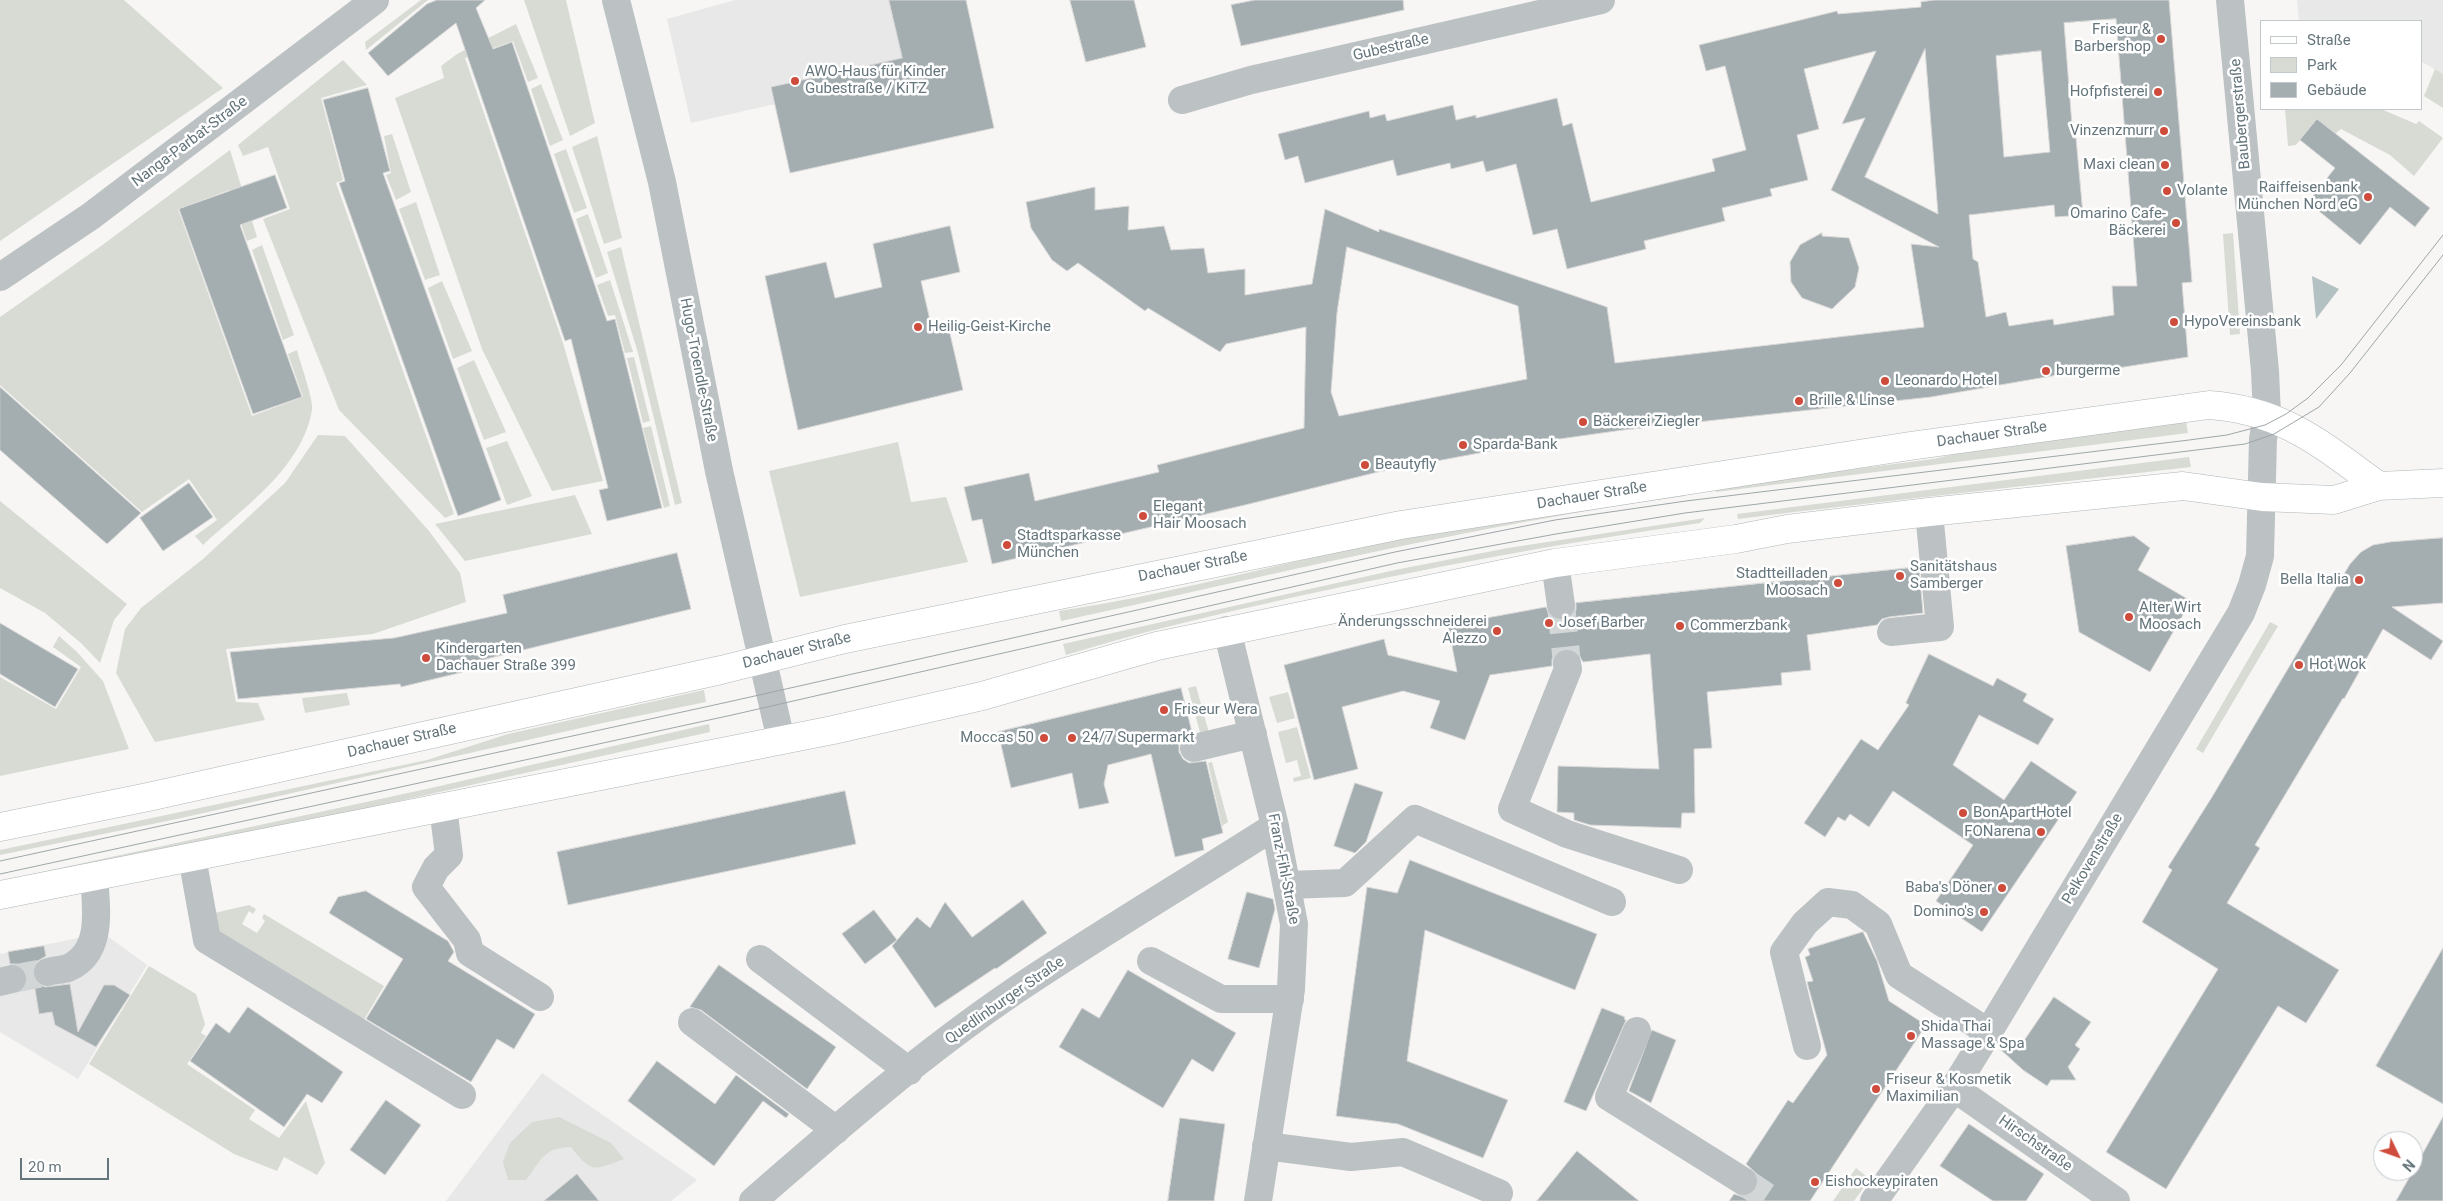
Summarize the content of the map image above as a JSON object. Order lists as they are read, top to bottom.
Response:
{
  "streets": {
    "main road": ["Dachauer Straße"],
    "street": [
      "Gubestraße",
      "Baubergerstraße",
      "Nanga-Parbat-Straße",
      "Hugo-Troendle-Straße",
      "Pelkovenstraße",
      "Franz-Fihl-Straße",
      "Quedlinburger Straße",
      "Hirschstraße"
    ]
  },
  "crossings": [
    ["Baubergerstraße", "Dachauer Straße"],
    ["Baubergerstraße", "Pelkovenstraße"],
    ["Hugo-Troendle-Straße", "Dachauer Straße"],
    ["Pelkovenstraße", "Hirschstraße"],
    ["Franz-Fihl-Straße", "Quedlinburger Straße"]
  ],
  "places": [
    "Friseur & Barbershop",
    "AWO-Haus für Kinder Gubestraße / KiTZ",
    "Hofpfisterei",
    "Vinzenzmurr",
    "Maxi clean",
    "Volante",
    "Raiffeisenbank München Nord eG",
    "Omarino Cafe- Bäckerei",
    "HypoVereinsbank",
    "Heilig-Geist-Kirche",
    "burgerme",
    "Leonardo Hotel",
    "Brille & Linse",
    "Bäckerei Ziegler",
    "Sparda-Bank",
    "Beautyfly",
    "Elegant Hair Moosach",
    "Stadtsparkasse München",
    "Sanitätshaus Samberger",
    "Bella Italia",
    "Stadtteilladen Moosach",
    "Alter Wirt Moosach",
    "Josef Barber",
    "Commerzbank",
    "Änderungsschneiderei Alezzo",
    "Kindergarten Dachauer Straße 399",
    "Hot Wok",
    "Friseur Wera",
    "Moccas 50",
    "24/7 Supermarkt",
    "BonApartHotel",
    "FONarena",
    "Baba's Döner",
    "Domino's",
    "Shida Thai Massage & Spa",
    "Friseur & Kosmetik Maximilian",
    "Eishockeypiraten"
  ],
  "legend": ["Straße", "Park", "Gebäude"],
  "scale_bar": "20 m",
  "north": "bottom right"
}
